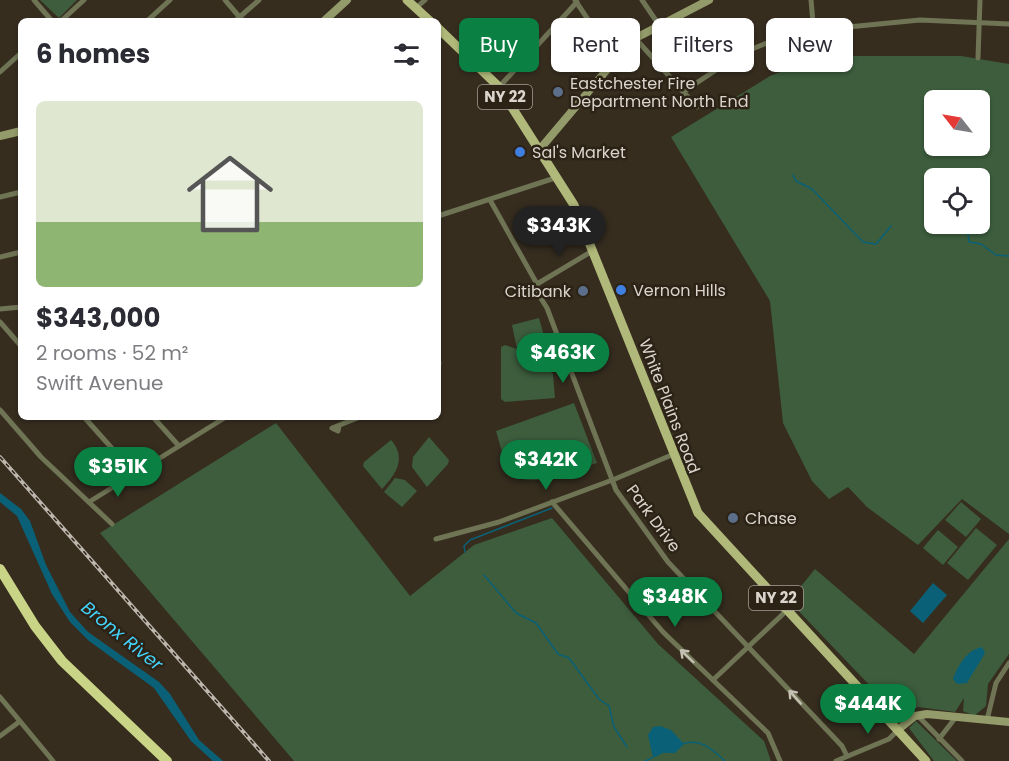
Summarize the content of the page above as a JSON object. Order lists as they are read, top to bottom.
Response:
{
  "streets": {
    "main road": ["NY 22", "White Plains Road"],
    "street": ["Park Drive"]
  },
  "water": ["Bronx River"],
  "places": [
    "Eastchester Fire Department North End",
    "Sal's Market",
    "Vernon Hills",
    "Citibank",
    "Chase"
  ],
  "north": "top left",
  "page": {
    "chip": [
      "Buy",
      "Rent",
      "Filters",
      "New"
    ],
    "heading": "6 homes",
    "list": [
      {
        "name": "$343,000",
        "note": "2 rooms · 52 m² · Swift Avenue"
      }
    ],
    "price": [
      "$343K",
      "$463K",
      "$342K",
      "$351K",
      "$348K",
      "$444K"
    ]
  }
}
